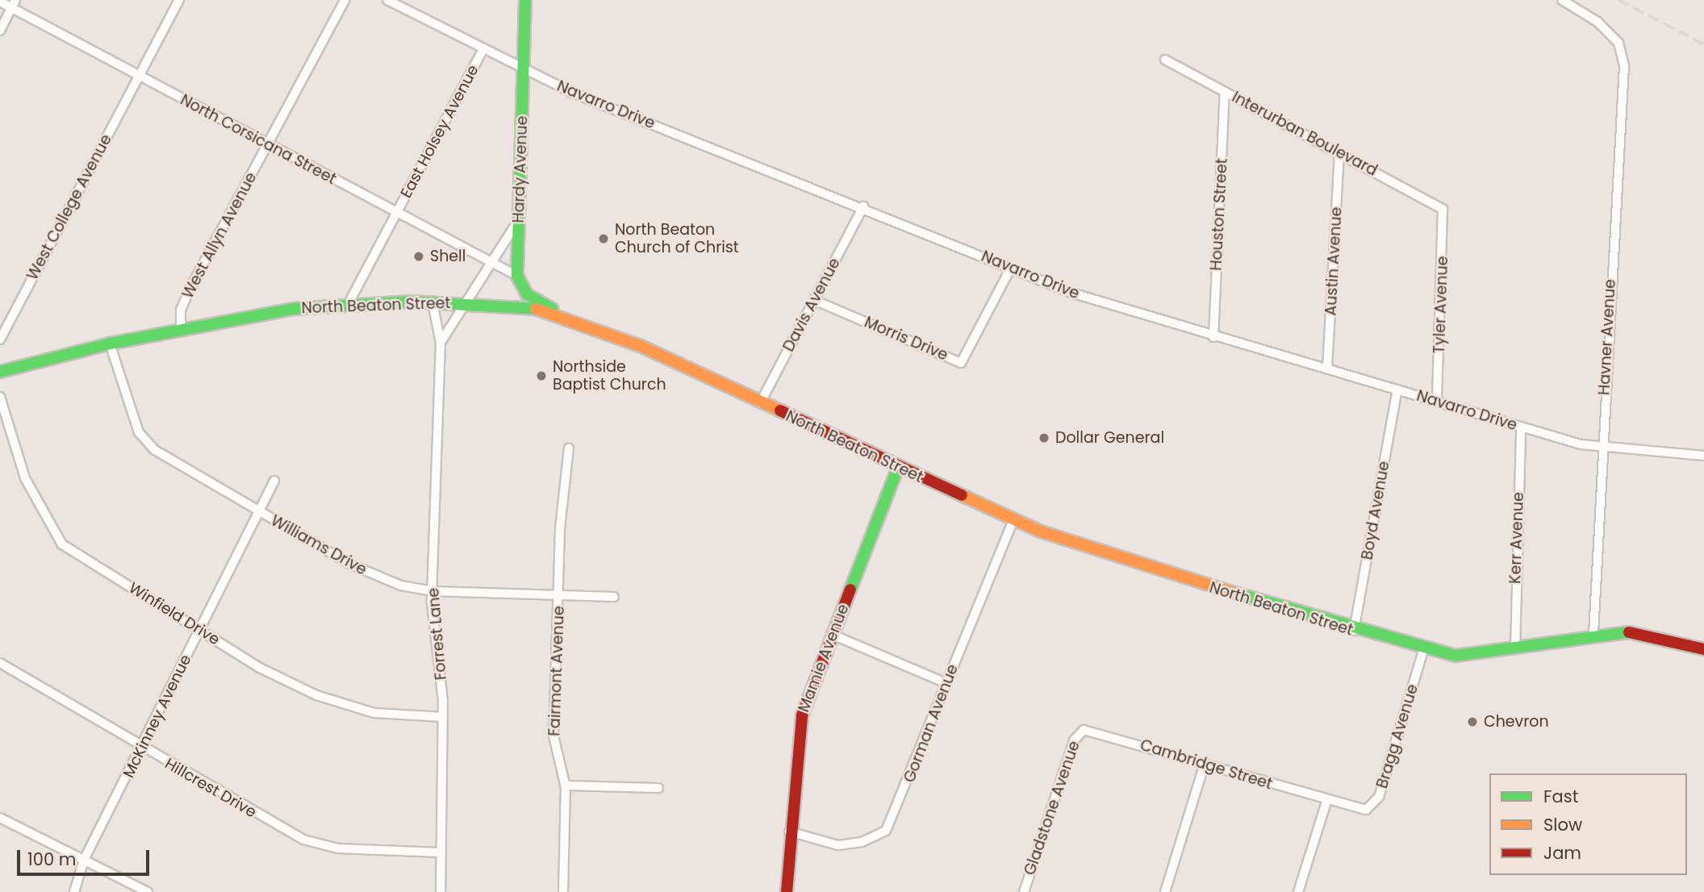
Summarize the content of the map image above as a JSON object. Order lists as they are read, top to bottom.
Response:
{
  "streets": {
    "main road": ["Hardy Avenue", "North Beaton Street", "Mamie Avenue"],
    "street": [
      "Navarro Drive",
      "East Holsey Avenue",
      "Interurban Boulevard",
      "North Corsicana Street",
      "West College Avenue",
      "Houston Street",
      "West Allyn Avenue",
      "Austin Avenue",
      "Davis Avenue",
      "Tyler Avenue",
      "Havner Avenue",
      "Morris Drive",
      "Boyd Avenue",
      "Kerr Avenue",
      "Williams Drive",
      "Winfield Drive",
      "Forrest Lane",
      "Fairmont Avenue",
      "McKinney Avenue",
      "Gorman Avenue",
      "Bragg Avenue",
      "Cambridge Street",
      "Hillcrest Drive",
      "Gladstone Avenue"
    ]
  },
  "crossings": [
    ["Navarro Drive", "East Holsey Avenue"],
    ["Navarro Drive", "Hardy Avenue"],
    ["Navarro Drive", "Houston Street"],
    ["Navarro Drive", "Austin Avenue"],
    ["Navarro Drive", "Davis Avenue"],
    ["Navarro Drive", "Tyler Avenue"],
    ["Navarro Drive", "Havner Avenue"],
    ["Navarro Drive", "Morris Drive"],
    ["Navarro Drive", "Boyd Avenue"],
    ["Navarro Drive", "Kerr Avenue"],
    ["East Holsey Avenue", "North Corsicana Street"],
    ["East Holsey Avenue", "North Beaton Street"],
    ["Interurban Boulevard", "Houston Street"],
    ["Interurban Boulevard", "Austin Avenue"],
    ["Interurban Boulevard", "Tyler Avenue"],
    ["North Corsicana Street", "Hardy Avenue"],
    ["North Corsicana Street", "West College Avenue"],
    ["North Corsicana Street", "West Allyn Avenue"],
    ["North Corsicana Street", "Forrest Lane"],
    ["Hardy Avenue", "Forrest Lane"],
    ["West Allyn Avenue", "North Beaton Street"],
    ["Davis Avenue", "North Beaton Street"],
    ["Davis Avenue", "Morris Drive"],
    ["North Beaton Street", "Havner Avenue"],
    ["North Beaton Street", "Boyd Avenue"],
    ["North Beaton Street", "Kerr Avenue"],
    ["North Beaton Street", "Williams Drive"],
    ["North Beaton Street", "Forrest Lane"],
    ["North Beaton Street", "Mamie Avenue"],
    ["North Beaton Street", "Gorman Avenue"],
    ["North Beaton Street", "Bragg Avenue"],
    ["Williams Drive", "Forrest Lane"],
    ["Williams Drive", "Fairmont Avenue"],
    ["Williams Drive", "McKinney Avenue"],
    ["Winfield Drive", "Forrest Lane"],
    ["Winfield Drive", "McKinney Avenue"],
    ["Forrest Lane", "Hillcrest Drive"],
    ["Mamie Avenue", "Gorman Avenue"],
    ["McKinney Avenue", "Hillcrest Drive"],
    ["Bragg Avenue", "Cambridge Street"],
    ["Cambridge Street", "Gladstone Avenue"]
  ],
  "places": [
    "North Beaton Church of Christ",
    "Shell",
    "Northside Baptist Church",
    "Dollar General",
    "Chevron"
  ],
  "legend": ["Fast", "Slow", "Jam"],
  "scale_bar": "100 m"
}
